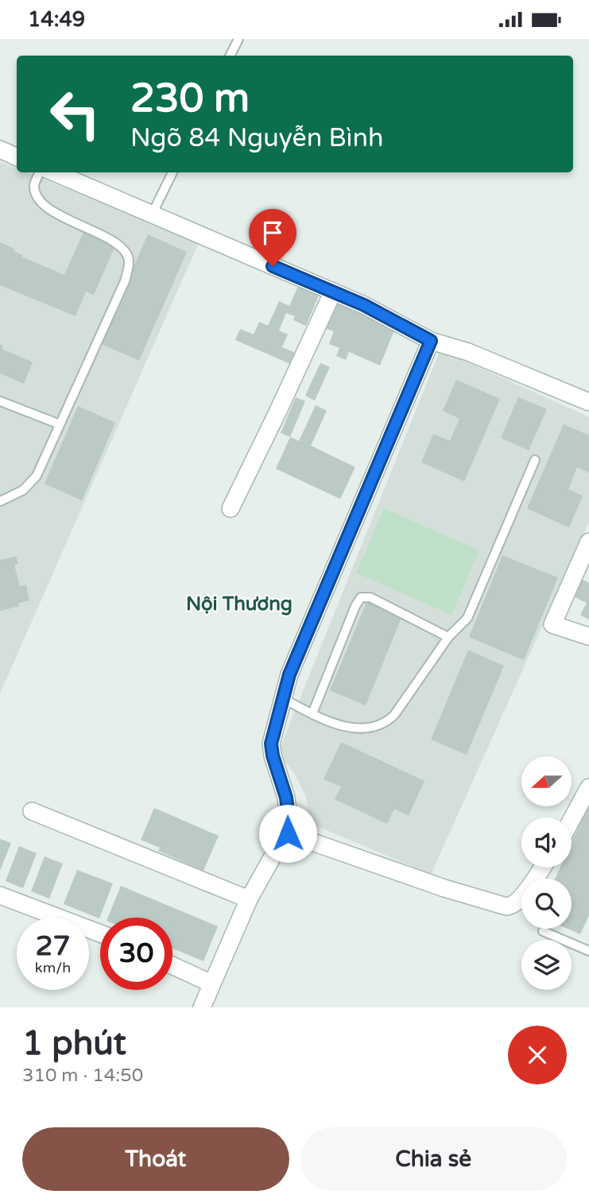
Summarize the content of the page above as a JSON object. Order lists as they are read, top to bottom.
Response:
{
  "districts": ["Nội Thương"],
  "north": "left",
  "page": {
    "status": "14:49",
    "turn": ["230 m", "Ngõ 84 Nguyễn Bình"],
    "speed": "27 km/h",
    "limit": "30",
    "heading": ["1 phút", "310 m · 14:50"],
    "buttons": ["Thoát", "Chia sẻ"]
  }
}
